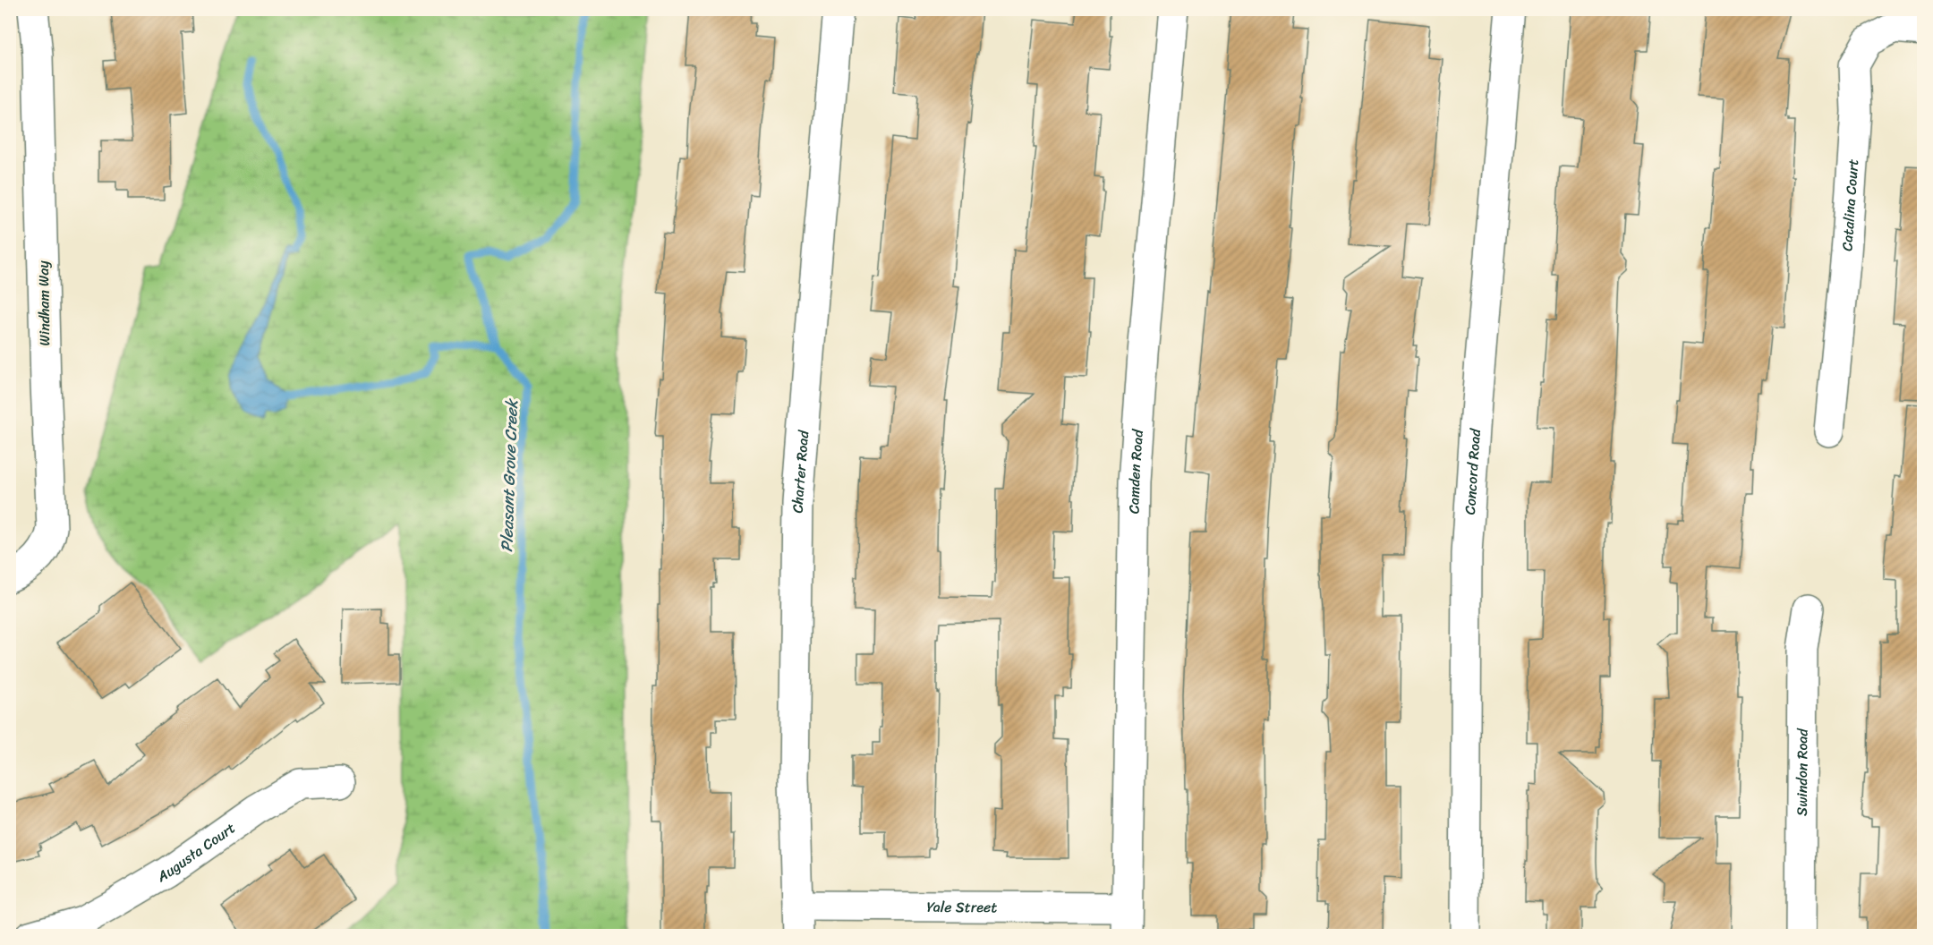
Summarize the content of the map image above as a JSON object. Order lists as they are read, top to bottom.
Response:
{
  "streets": {
    "street": [
      "Catalina Court",
      "Windham Way",
      "Charter Road",
      "Camden Road",
      "Concord Road",
      "Swindon Road",
      "Augusta Court",
      "Yale Street"
    ]
  },
  "crossings": [
    ["Charter Road", "Yale Street"],
    ["Camden Road", "Yale Street"]
  ],
  "water": ["Pleasant Grove Creek"]
}
